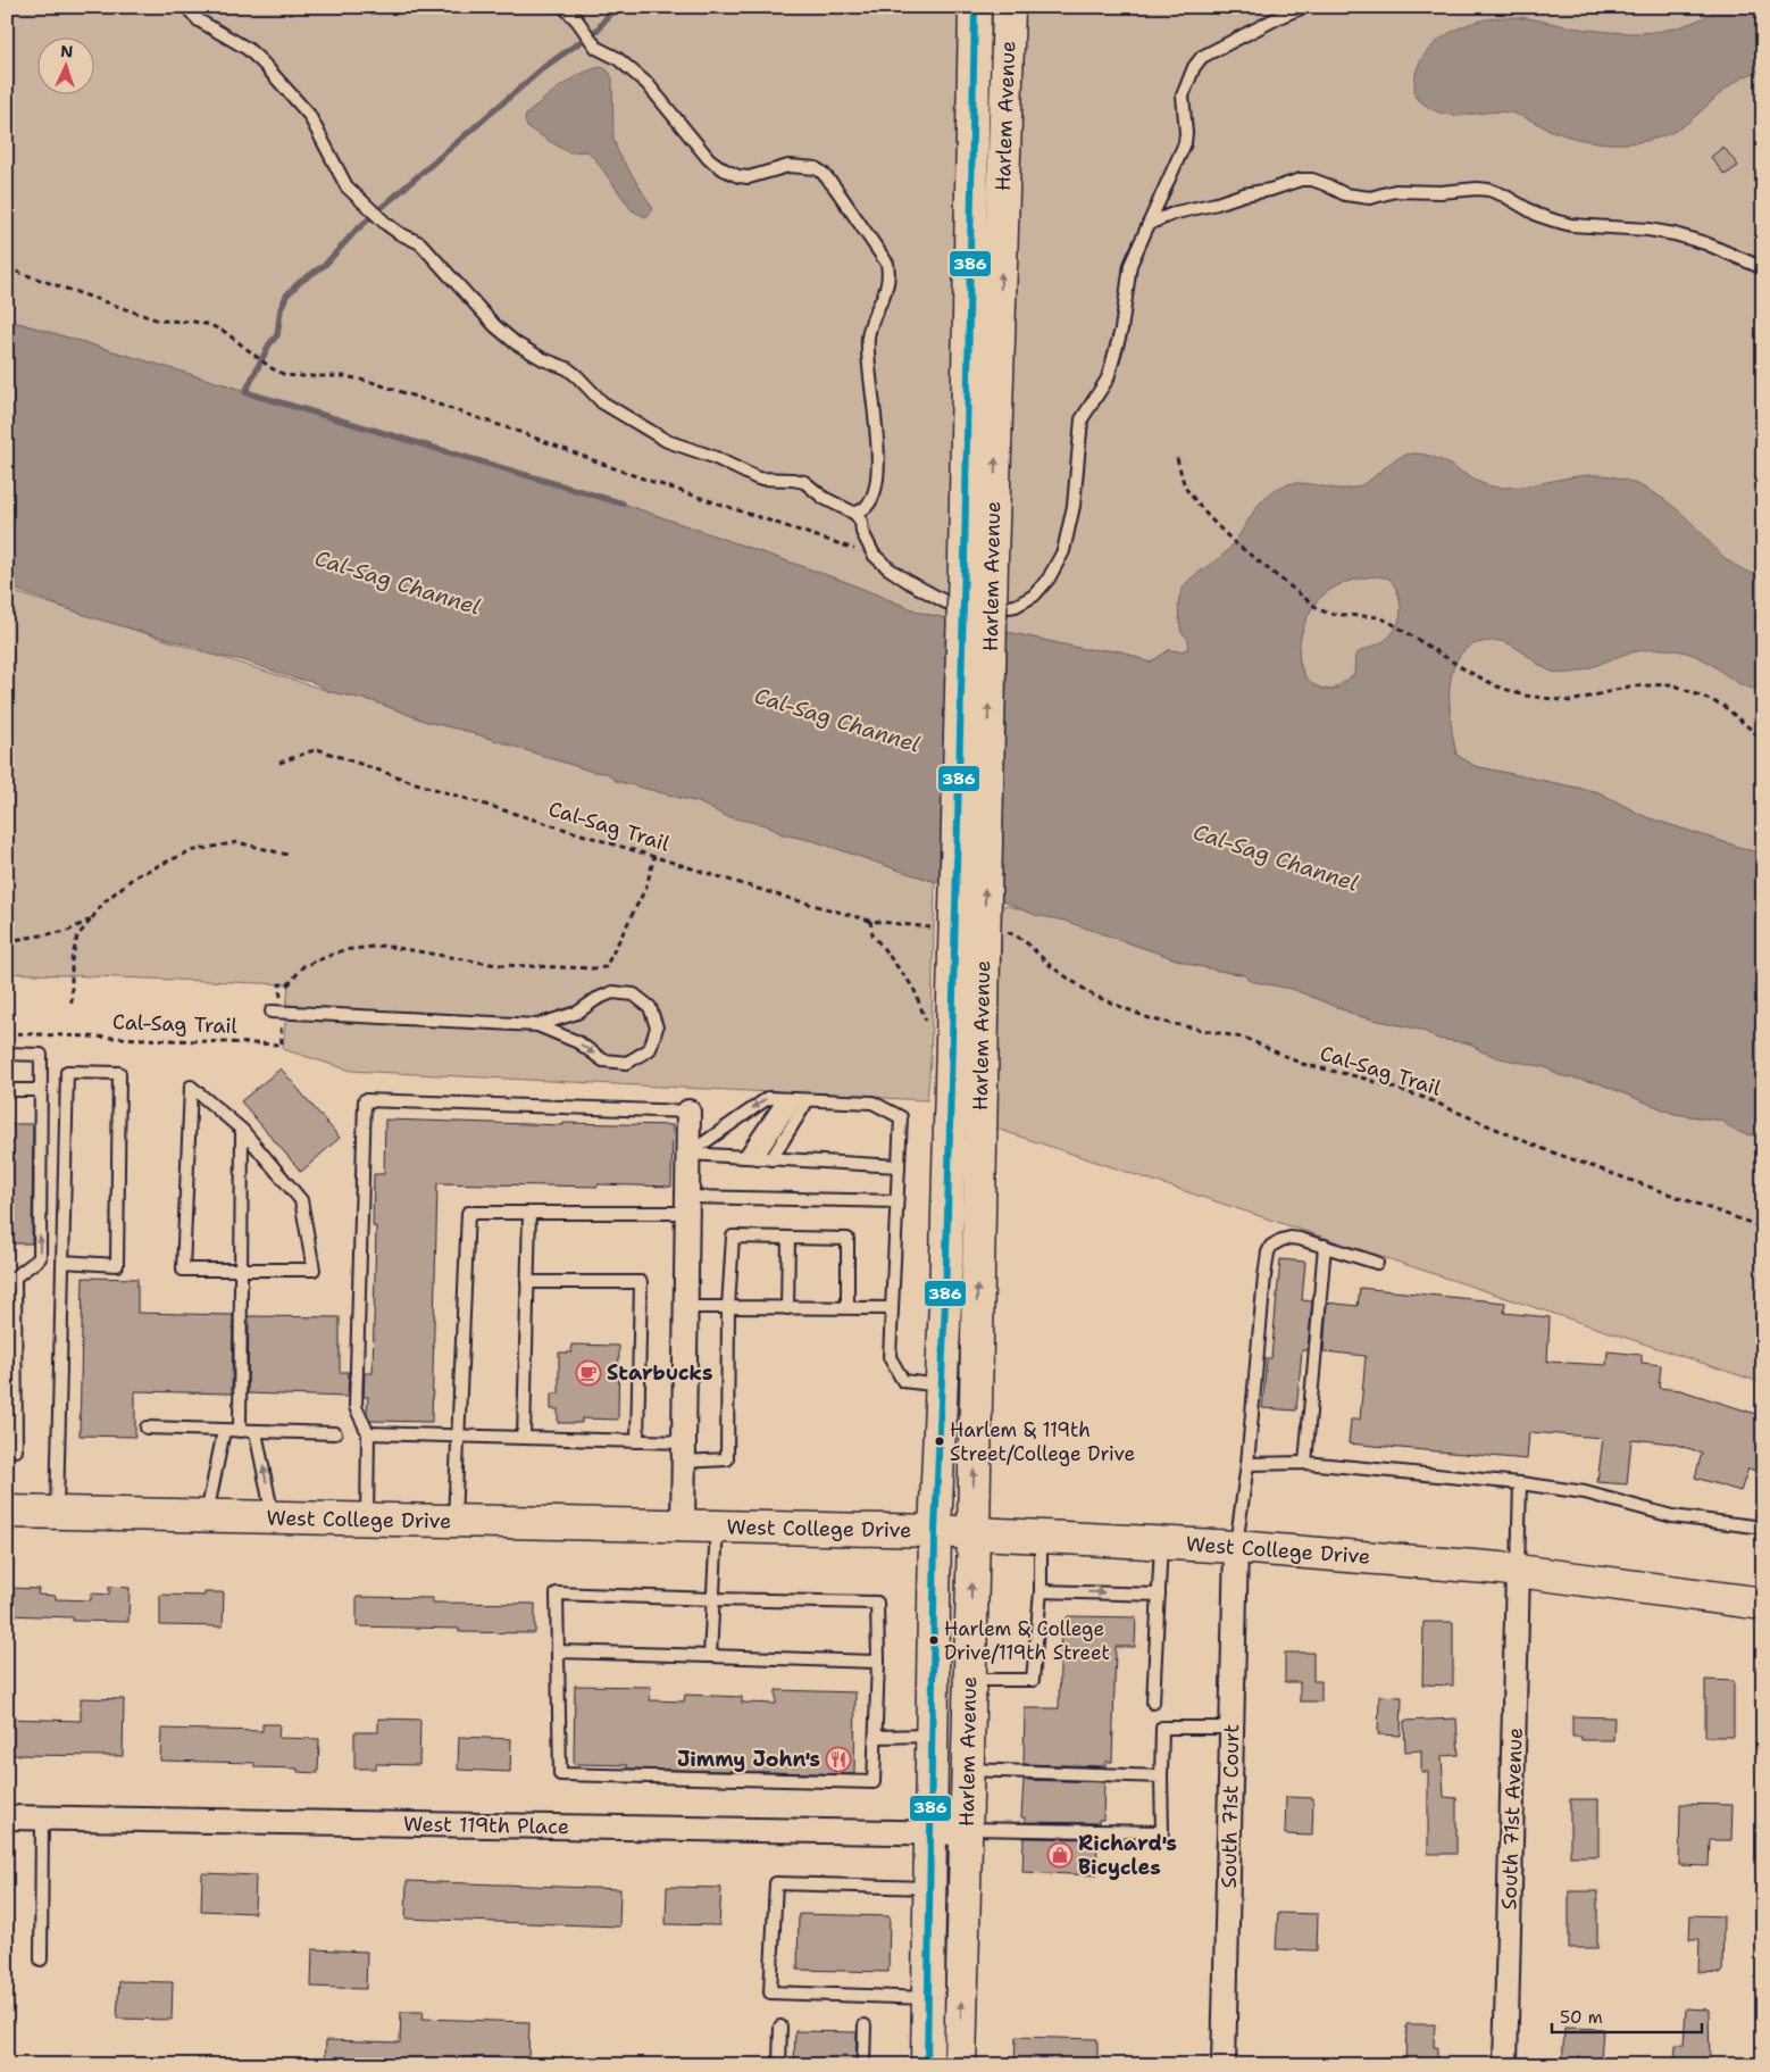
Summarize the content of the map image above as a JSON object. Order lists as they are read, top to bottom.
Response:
{
  "streets": {
    "main road": ["Harlem Avenue", "West College Drive"],
    "street": ["South 71st Court", "South 71st Avenue", "West 119th Place"],
    "path": ["Cal-Sag Trail"]
  },
  "crossings": [
    ["Harlem Avenue", "Cal-Sag Trail"],
    ["Harlem Avenue", "West College Drive"],
    ["Harlem Avenue", "West 119th Place"],
    ["West College Drive", "South 71st Court"],
    ["West College Drive", "South 71st Avenue"]
  ],
  "water": ["Cal-Sag Channel"],
  "places": {
    "cafe": ["Starbucks"],
    "other": ["Harlem & 119th Street/College Drive", "Harlem & College Drive/119th Street"],
    "restaurant": ["Jimmy John's"],
    "shop": ["Richard's Bicycles"]
  },
  "lines": ["transit line 386"],
  "scale_bar": "50 m",
  "north": "top"
}
